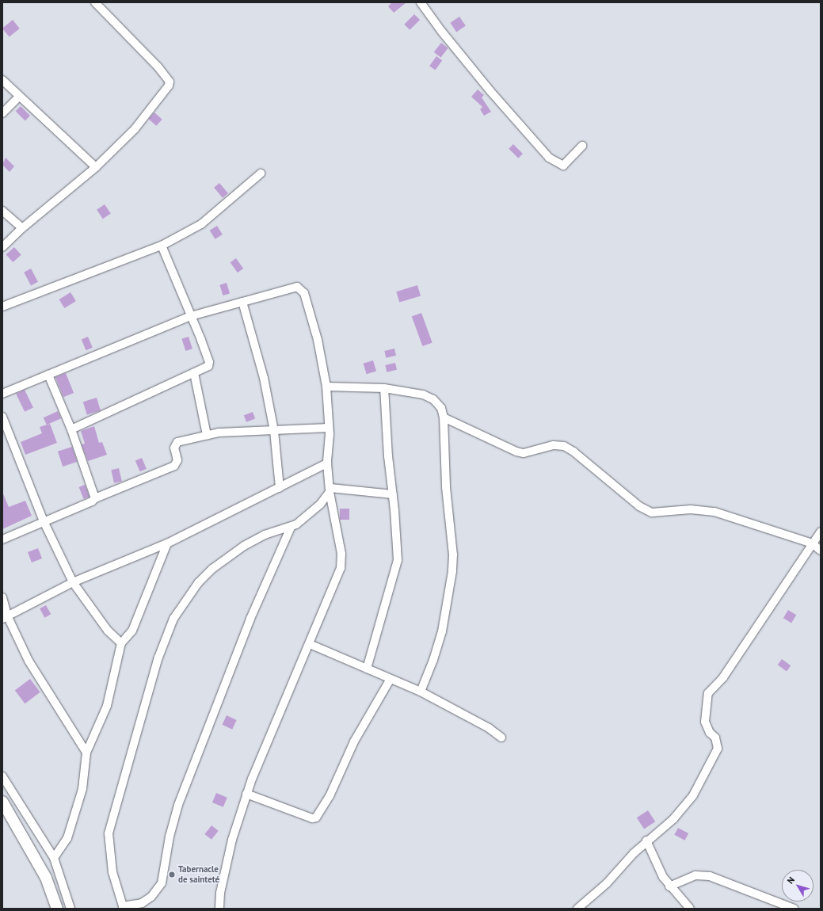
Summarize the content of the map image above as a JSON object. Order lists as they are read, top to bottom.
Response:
{
  "places": ["Tabernacle de sainteté"],
  "north": "top left"
}
